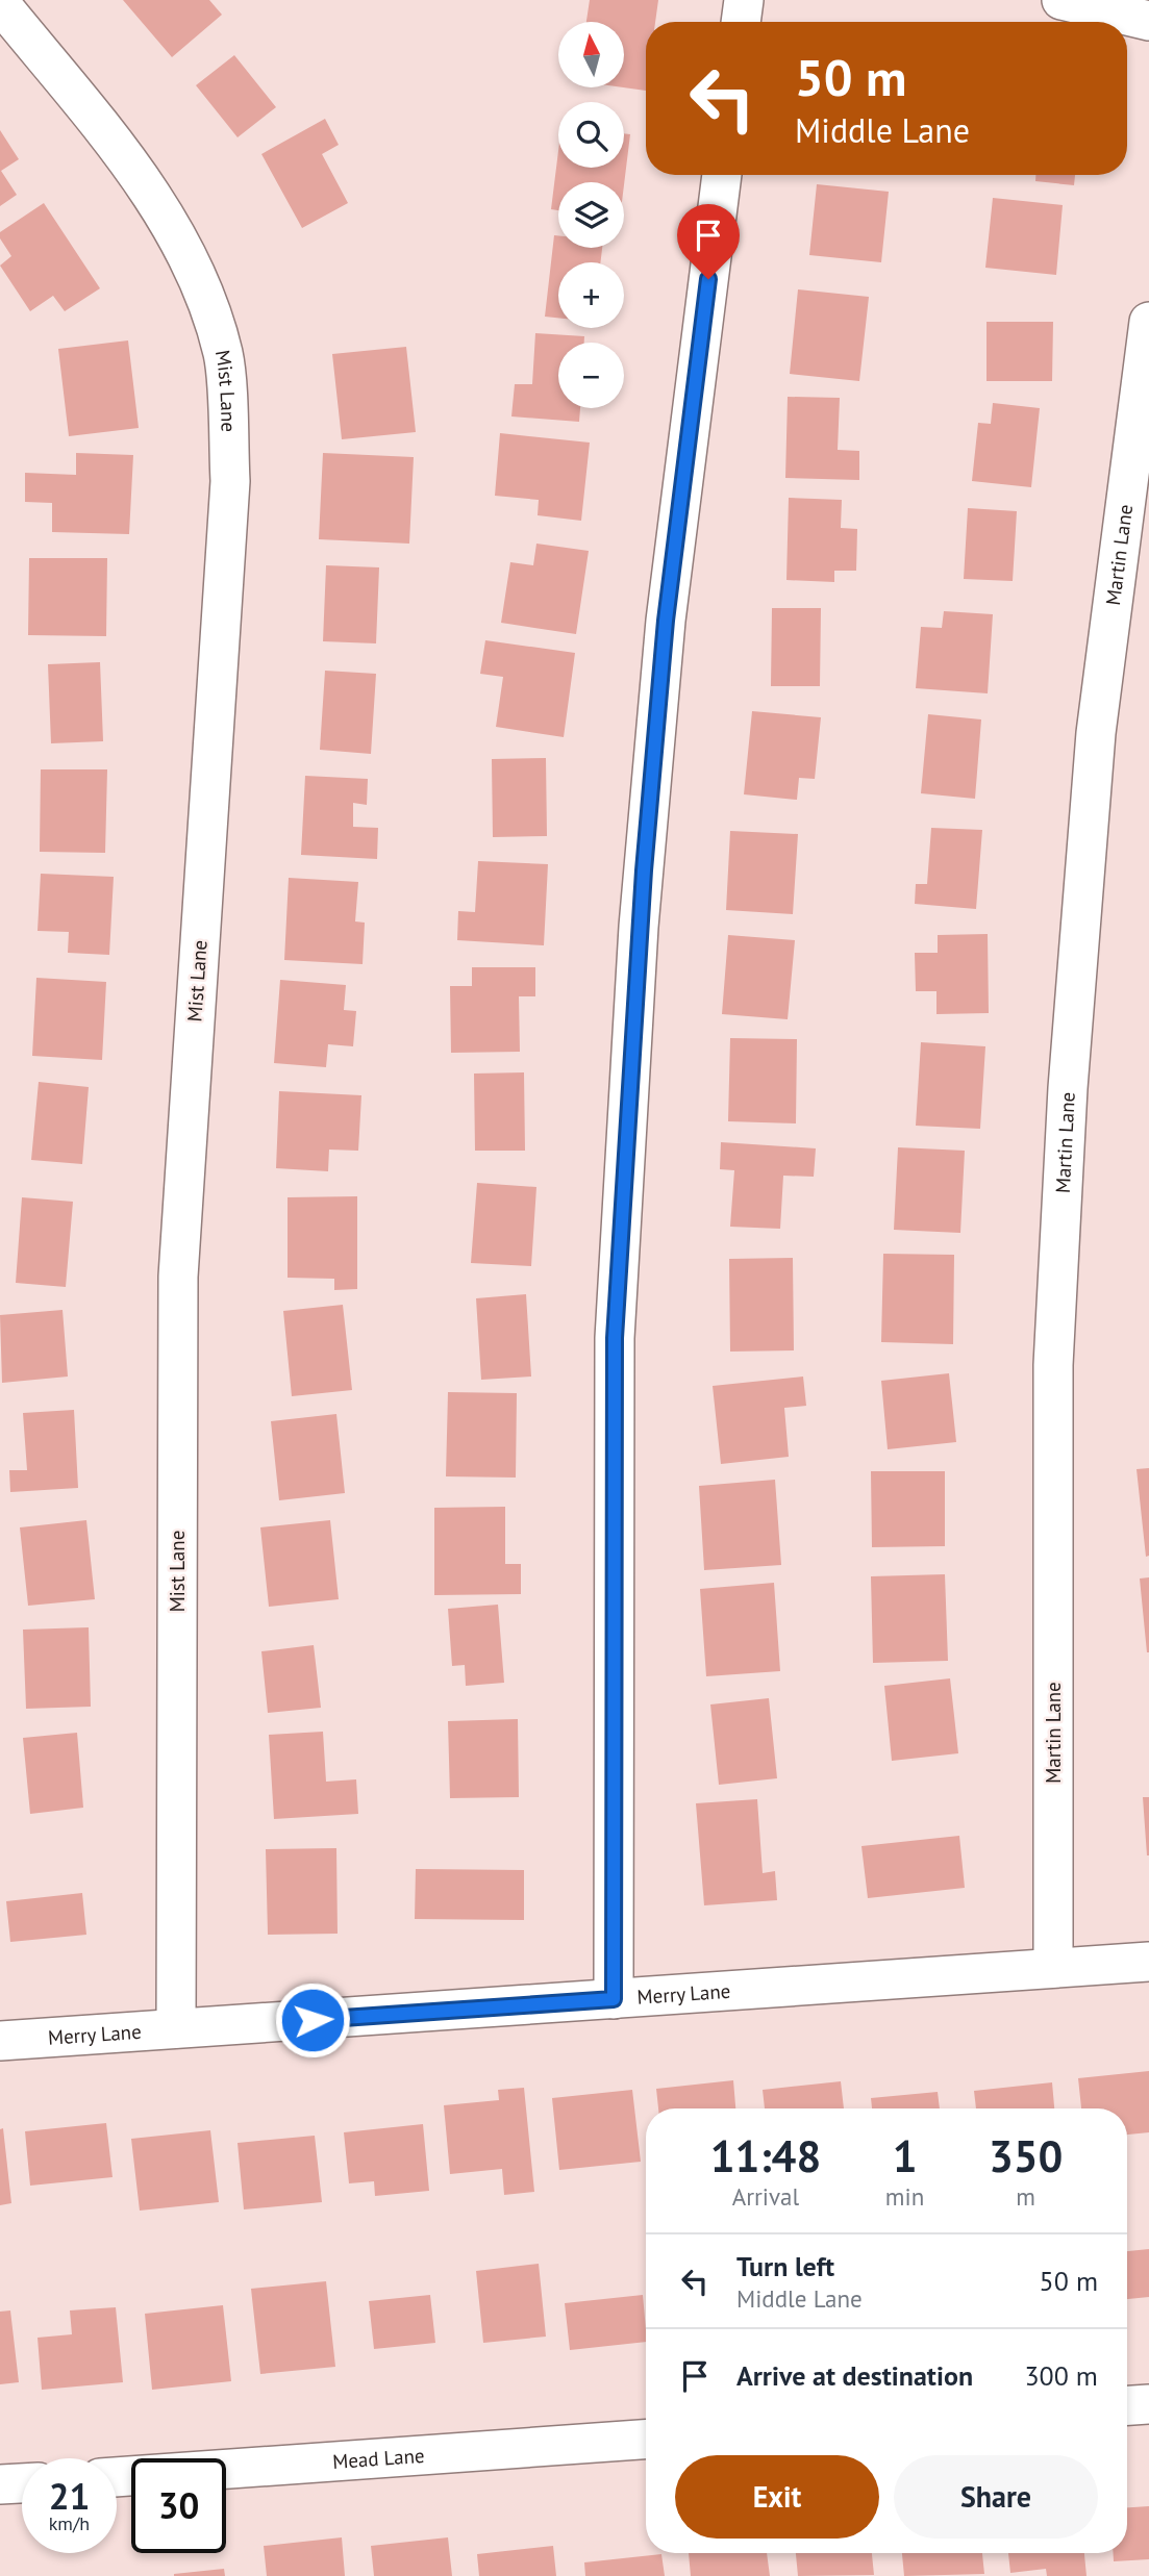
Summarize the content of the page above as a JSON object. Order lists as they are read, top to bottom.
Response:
{
  "streets": {
    "street": [
      "Mist Lane",
      "Martin Lane",
      "Merry Lane",
      "Mead Lane"
    ]
  },
  "crossings": [
    ["Mist Lane", "Merry Lane"],
    ["Martin Lane", "Merry Lane"]
  ],
  "north": "top",
  "page": {
    "map_buttons": ["+", "−"],
    "turn": ["50 m", "Middle Lane"],
    "eta": [
      "11:48",
      "Arrival",
      "1",
      "min",
      "350",
      "m"
    ],
    "list": [
      {
        "name": "Turn left",
        "note": "Middle Lane",
        "value": "50 m"
      },
      {
        "name": "Arrive at destination",
        "value": "300 m"
      }
    ],
    "buttons": ["Exit", "Share"],
    "speed": "21 km/h",
    "limit": "30"
  }
}
